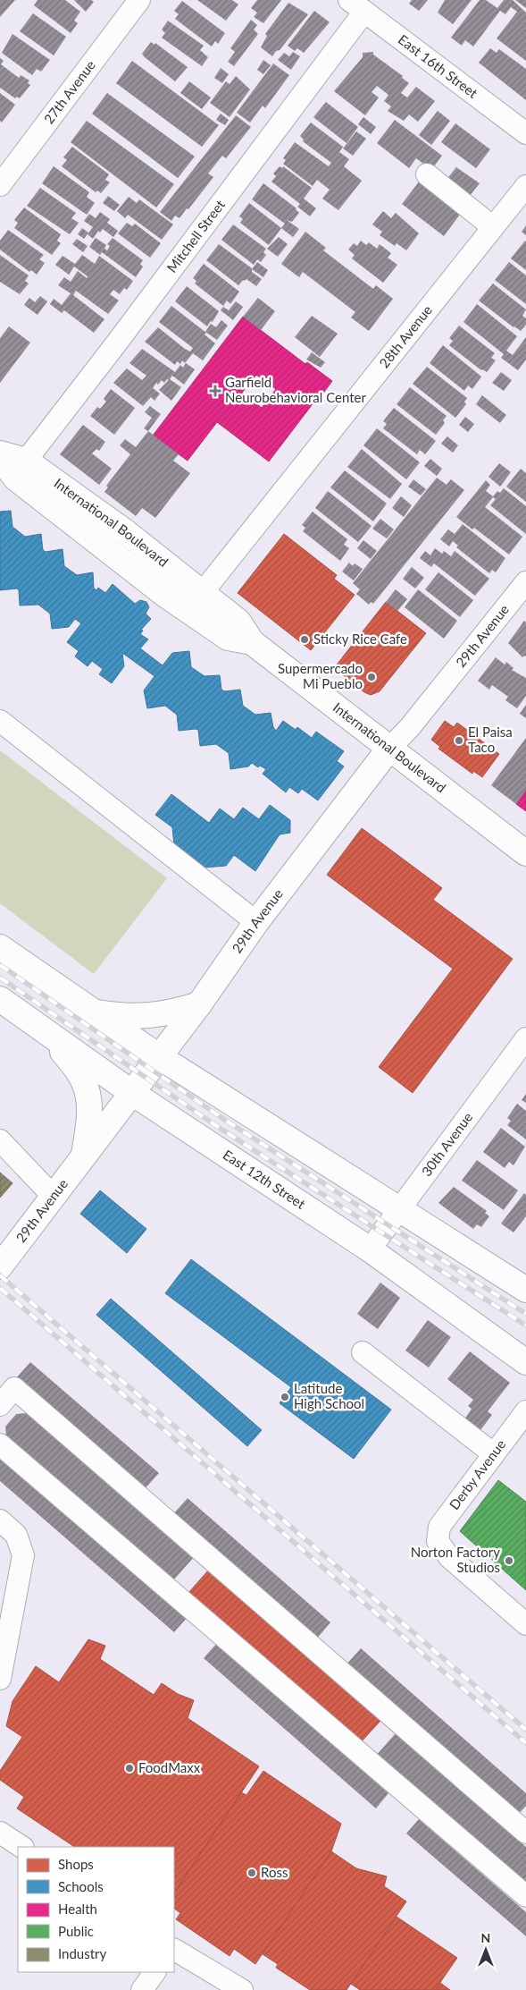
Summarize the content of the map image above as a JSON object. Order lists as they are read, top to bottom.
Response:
{
  "streets": {
    "main road": ["International Boulevard", "29th Avenue", "East 12th Street"],
    "street": [
      "East 16th Street",
      "27th Avenue",
      "Mitchell Street",
      "28th Avenue",
      "30th Avenue",
      "Derby Avenue"
    ]
  },
  "crossings": [
    ["East 16th Street", "Mitchell Street"],
    ["Mitchell Street", "International Boulevard"],
    ["28th Avenue", "International Boulevard"],
    ["International Boulevard", "29th Avenue"],
    ["29th Avenue", "East 12th Street"],
    ["30th Avenue", "East 12th Street"]
  ],
  "places": {
    "health": ["Garfield Neurobehavioral Center"],
    "other": [
      "Sticky Rice Cafe",
      "Supermercado Mi Pueblo",
      "El Paisa Taco",
      "Latitude High School",
      "Norton Factory Studios",
      "FoodMaxx",
      "Ross"
    ]
  },
  "legend": [
    "Shops",
    "Schools",
    "Health",
    "Public",
    "Industry"
  ],
  "north": "top"
}
